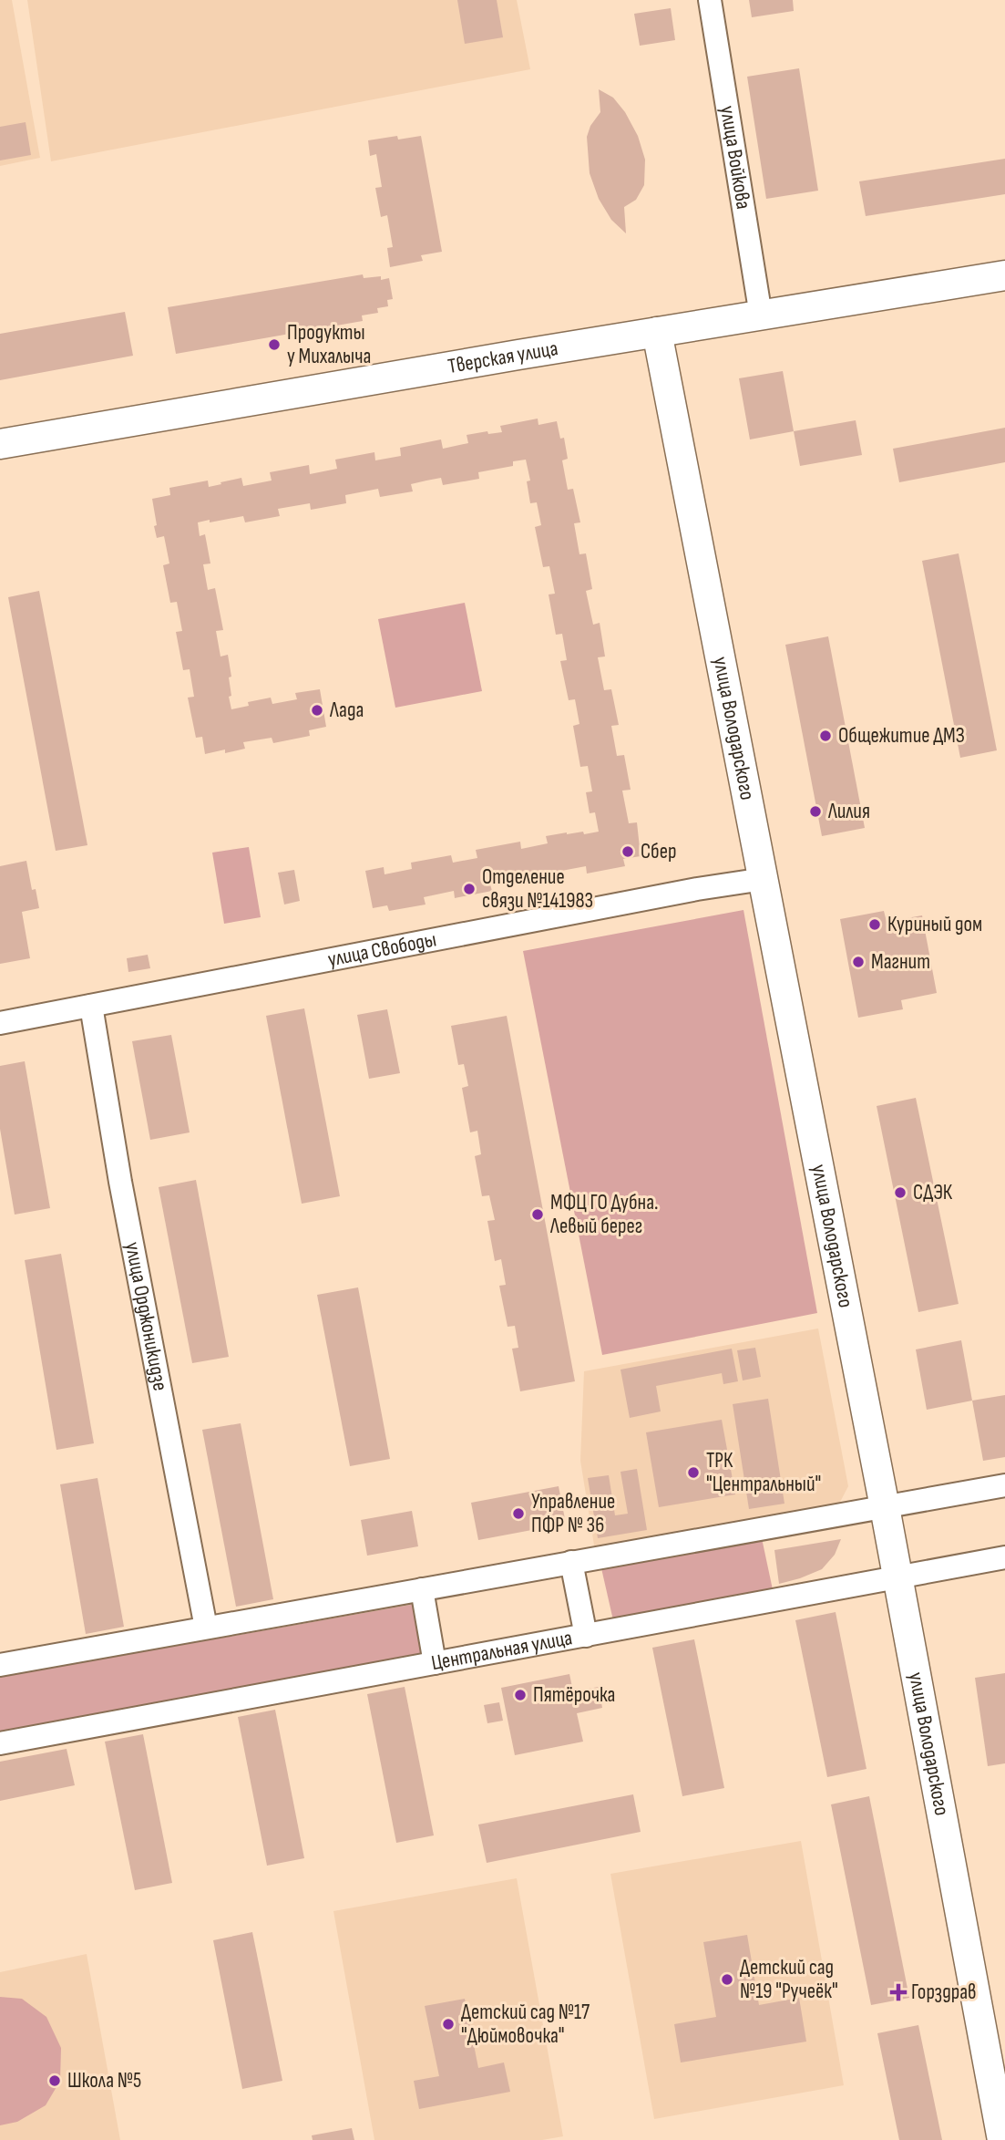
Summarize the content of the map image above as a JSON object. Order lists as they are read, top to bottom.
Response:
{
  "streets": {
    "main road": ["Тверская улица", "улица Володарского"],
    "street": [
      "улица Войкова",
      "улица Свободы",
      "улица Орджоникидзе",
      "Центральная улица"
    ]
  },
  "crossings": [
    ["улица Войкова", "Тверская улица"],
    ["Тверская улица", "улица Володарского"],
    ["улица Володарского", "улица Свободы"],
    ["улица Володарского", "Центральная улица"],
    ["улица Свободы", "улица Орджоникидзе"]
  ],
  "places": {
    "other": [
      "Продукты у Михалыча",
      "Лада",
      "Общежитие ДМЗ",
      "Лилия",
      "Сбер",
      "Отделение связи №141983",
      "Куриный дом",
      "Магнит",
      "СДЭК",
      "МФЦ ГО Дубна. Левый берег",
      "ТРК \"Центральный\"",
      "Управление ПФР № 36",
      "Пятёрочка",
      "Детский сад №19 \"Ручеёк\"",
      "Детский сад №17 \"Дюймовочка\"",
      "Школа №5"
    ],
    "health": ["Горздрав"]
  }
}
